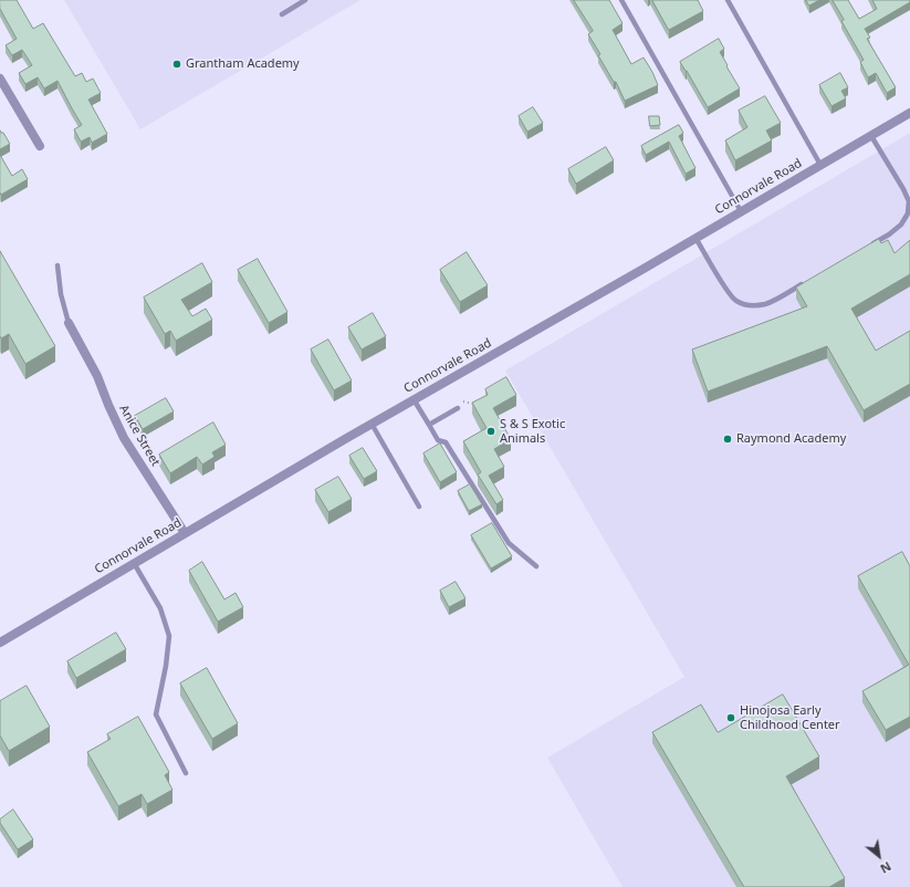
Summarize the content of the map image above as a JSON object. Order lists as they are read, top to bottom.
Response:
{
  "streets": {
    "street": ["Connorvale Road", "Anice Street"]
  },
  "crossings": [
    ["Connorvale Road", "Anice Street"]
  ],
  "places": [
    "Grantham Academy",
    "S & S Exotic Animals",
    "Raymond Academy",
    "Hinojosa Early Childhood Center"
  ],
  "north": "bottom right"
}
